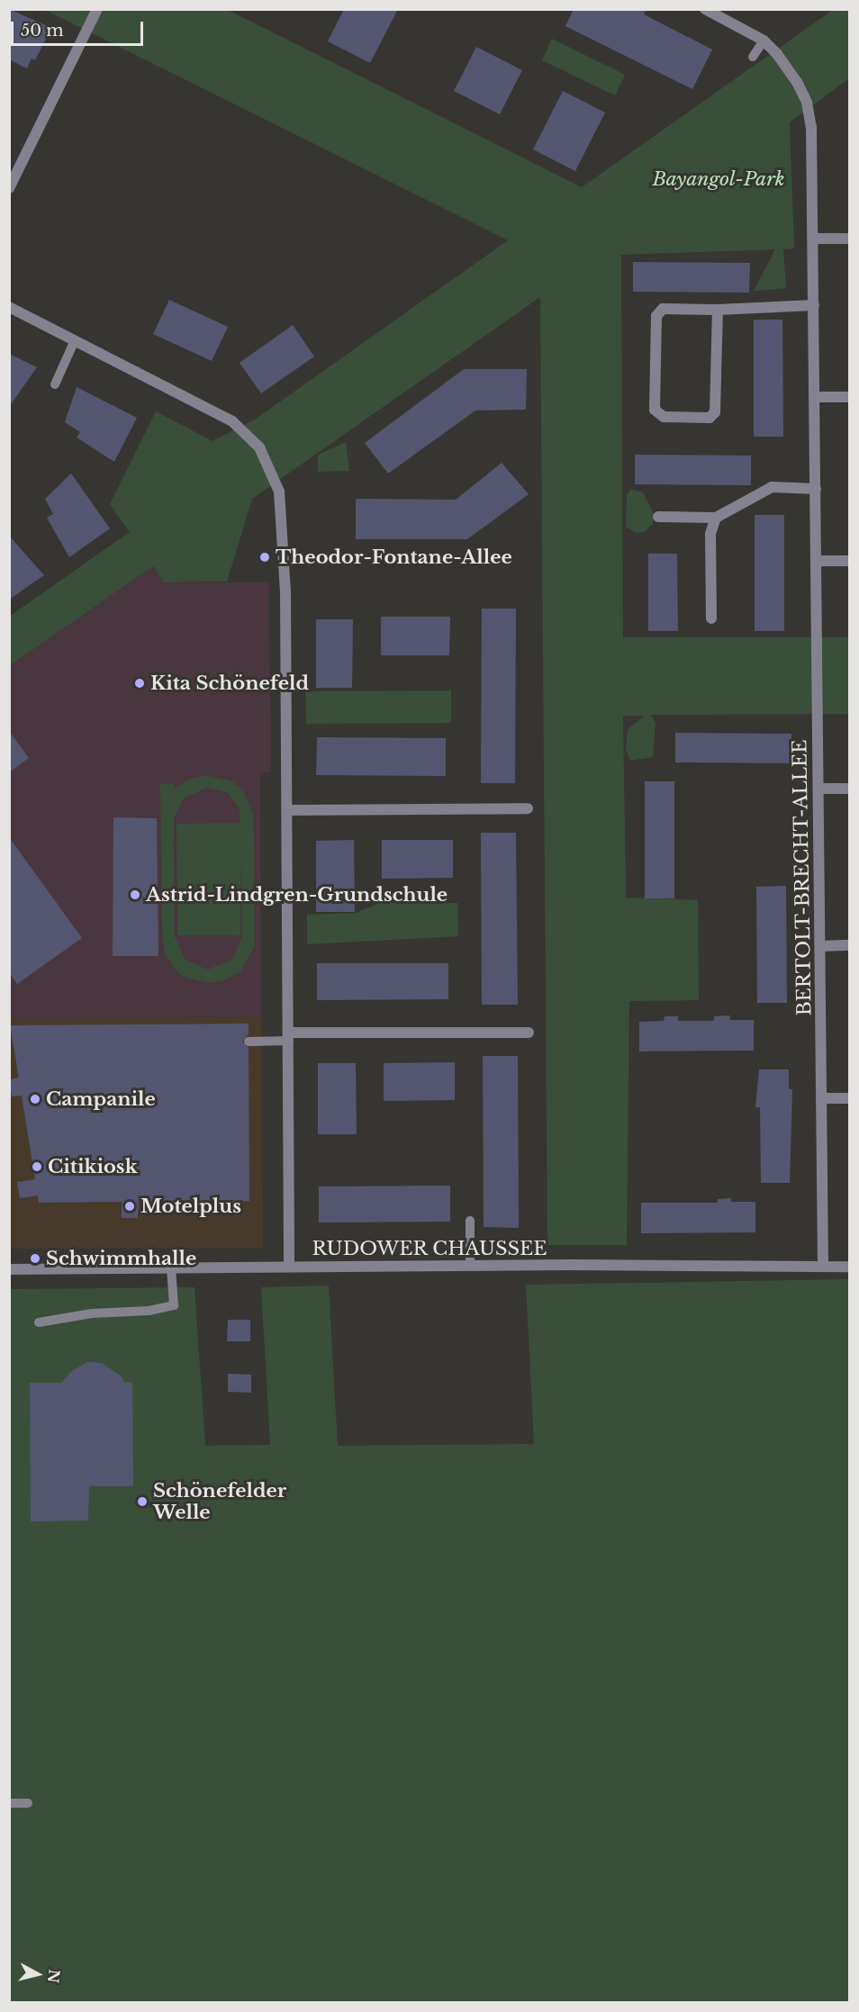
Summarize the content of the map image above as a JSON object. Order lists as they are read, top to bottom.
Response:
{
  "streets": {
    "street": ["BERTOLT-BRECHT-ALLEE", "RUDOWER CHAUSSEE"]
  },
  "crossings": [
    ["BERTOLT-BRECHT-ALLEE", "RUDOWER CHAUSSEE"]
  ],
  "parks": ["Bayangol-Park"],
  "places": [
    "Theodor-Fontane-Allee",
    "Kita Schönefeld",
    "Astrid-Lindgren-Grundschule",
    "Campanile",
    "Citikiosk",
    "Motelplus",
    "Schwimmhalle",
    "Schönefelder Welle"
  ],
  "scale_bar": "50 m",
  "north": "right"
}
